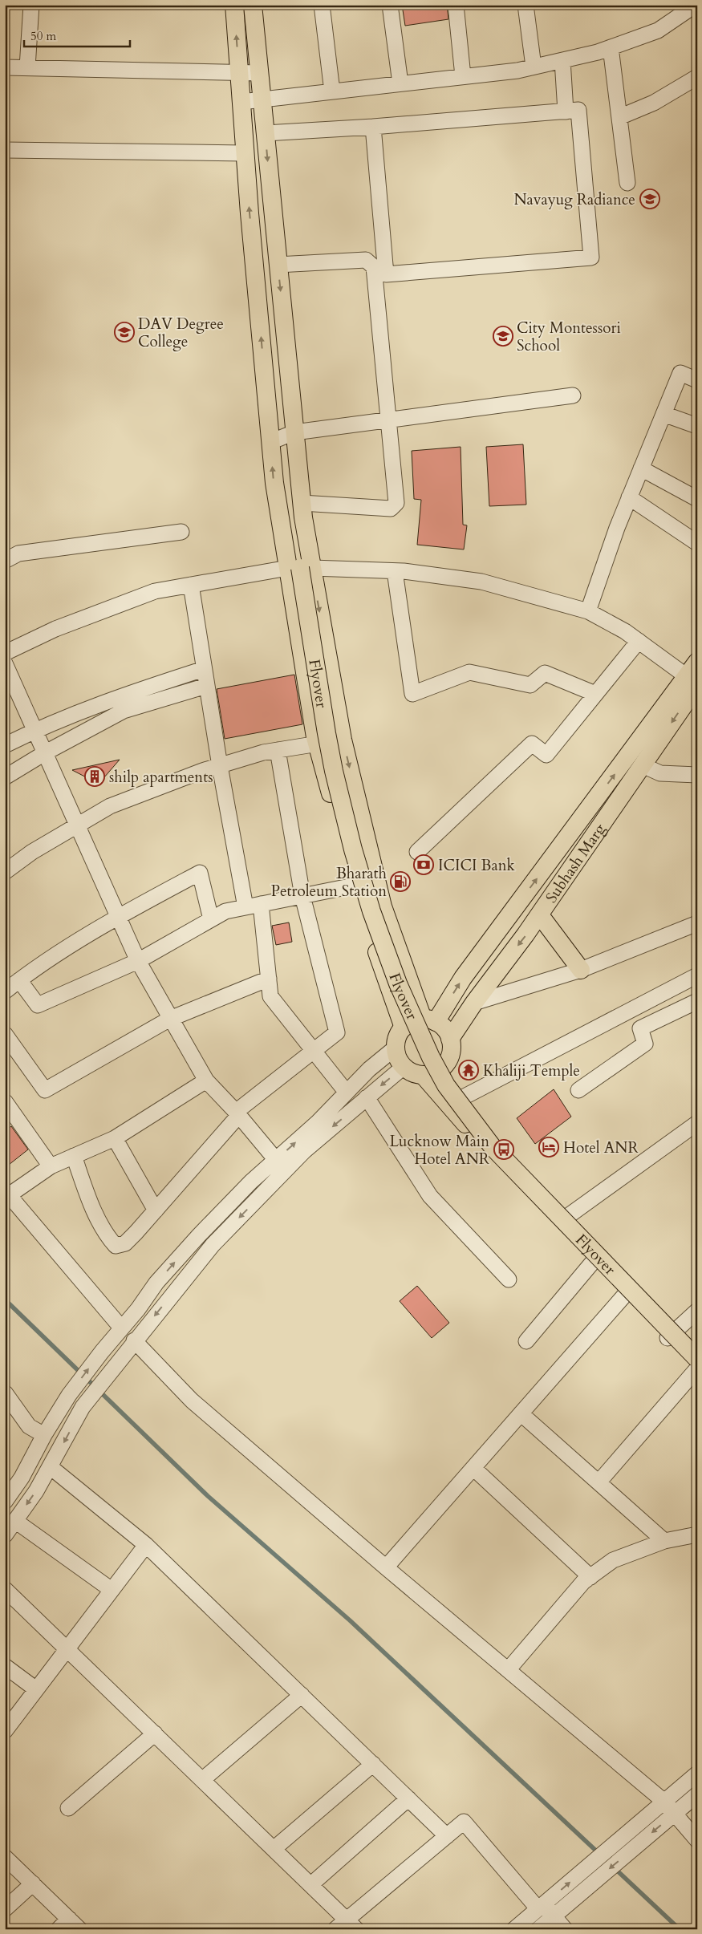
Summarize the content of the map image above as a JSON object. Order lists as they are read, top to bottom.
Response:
{
  "streets": {
    "main road": ["Flyover", "Subhash Marg"]
  },
  "places": {
    "school or university": ["Navayug Radiance", "DAV Degree College", "City Montessori School"],
    "building": ["shilp apartments"],
    "bank": ["ICICI Bank"],
    "fuel station": ["Bharath Petroleum Station"],
    "temple": ["Khaliji Temple"],
    "hotel": ["Hotel ANR"],
    "bus stop": ["Lucknow Main Hotel ANR"]
  },
  "scale_bar": "50 m"
}
